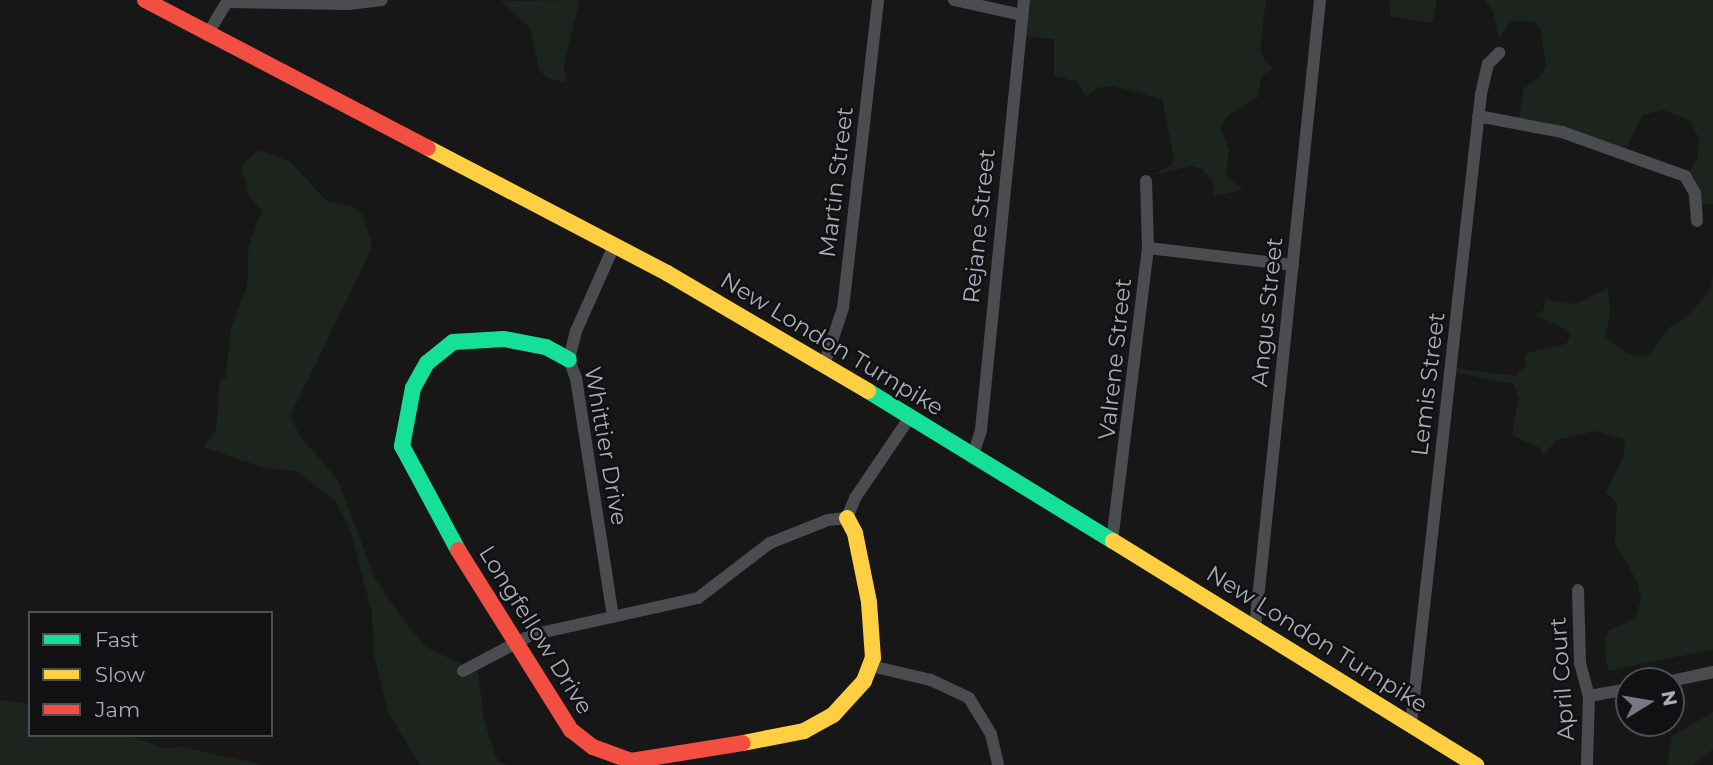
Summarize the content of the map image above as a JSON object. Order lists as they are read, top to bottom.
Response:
{
  "streets": {
    "main road": ["New London Turnpike", "Longfellow Drive"],
    "street": [
      "Martin Street",
      "Rejane Street",
      "Angus Street",
      "Valrene Street",
      "Lemis Street",
      "Whittier Drive",
      "April Court"
    ]
  },
  "crossings": [
    ["Martin Street", "New London Turnpike"],
    ["Rejane Street", "New London Turnpike"],
    ["Angus Street", "New London Turnpike"],
    ["New London Turnpike", "Valrene Street"],
    ["New London Turnpike", "Lemis Street"],
    ["New London Turnpike", "Whittier Drive"],
    ["Whittier Drive", "Longfellow Drive"]
  ],
  "legend": ["Fast", "Slow", "Jam"],
  "north": "right"
}
